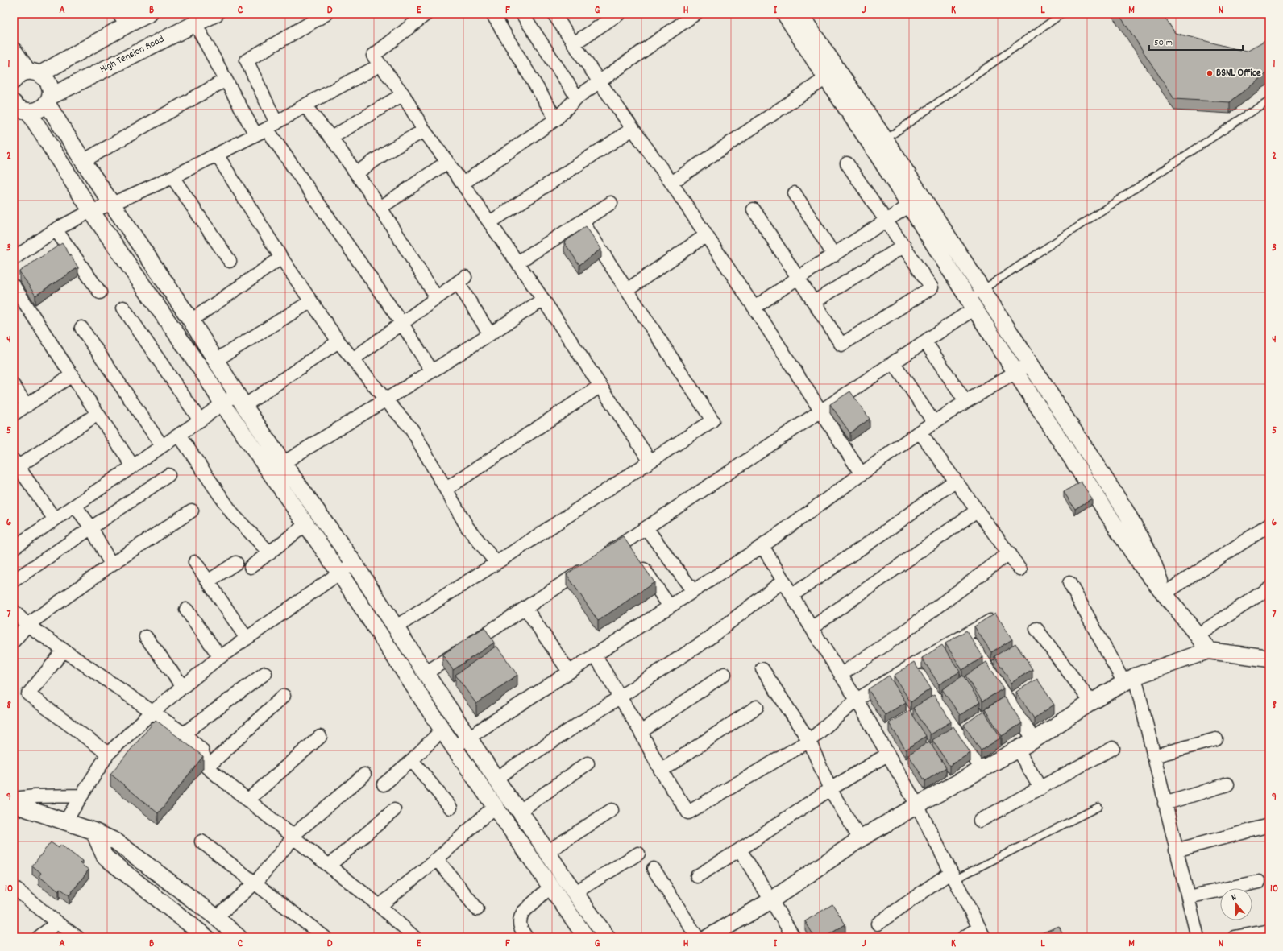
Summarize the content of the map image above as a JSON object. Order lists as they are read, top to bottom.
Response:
{
  "streets": {
    "street": ["High Tension Road"]
  },
  "places": ["BSNL Office"],
  "scale_bar": "50 m",
  "north": "top",
  "grid": {
    "columns": [
      "A",
      "B",
      "C",
      "D",
      "E",
      "F",
      "G",
      "H",
      "I",
      "J",
      "K",
      "L",
      "M",
      "N"
    ],
    "rows": [
      "1",
      "2",
      "3",
      "4",
      "5",
      "6",
      "7",
      "8",
      "9",
      "10"
    ]
  }
}
